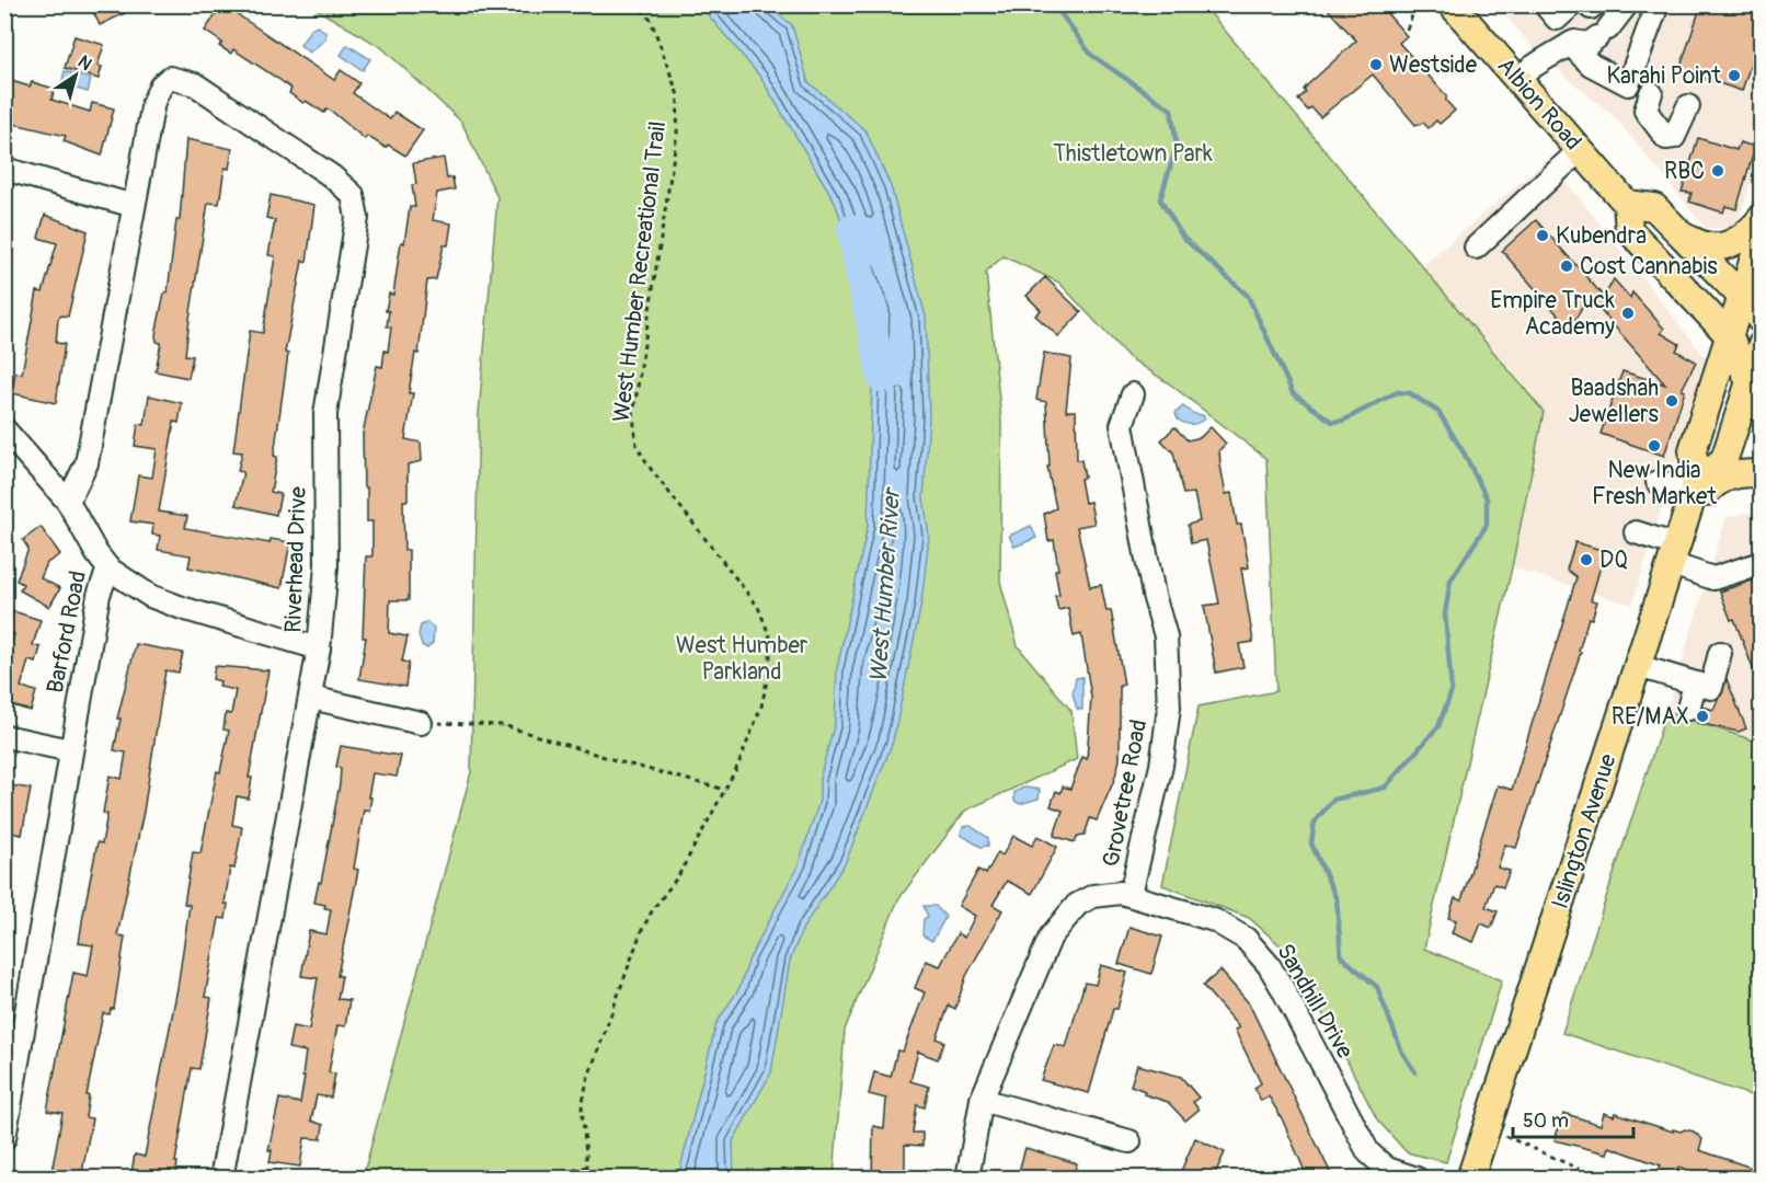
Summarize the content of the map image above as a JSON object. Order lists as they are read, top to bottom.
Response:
{
  "streets": {
    "main road": ["Albion Road", "Islington Avenue"],
    "street": [
      "Riverhead Drive",
      "Barford Road",
      "Grovetree Road",
      "Sandhill Drive"
    ],
    "path": ["West Humber Recreational Trail"]
  },
  "crossings": [
    ["Albion Road", "Islington Avenue"],
    ["Grovetree Road", "Sandhill Drive"]
  ],
  "water": ["West Humber River"],
  "parks": ["Thistletown Park", "West Humber Parkland"],
  "places": [
    "Westside",
    "Karahi Point",
    "RBC",
    "Kubendra",
    "Cost Cannabis",
    "Empire Truck Academy",
    "Baadshah Jewellers",
    "New India Fresh Market",
    "DQ",
    "RE/MAX"
  ],
  "scale_bar": "50 m",
  "north": "top right"
}
